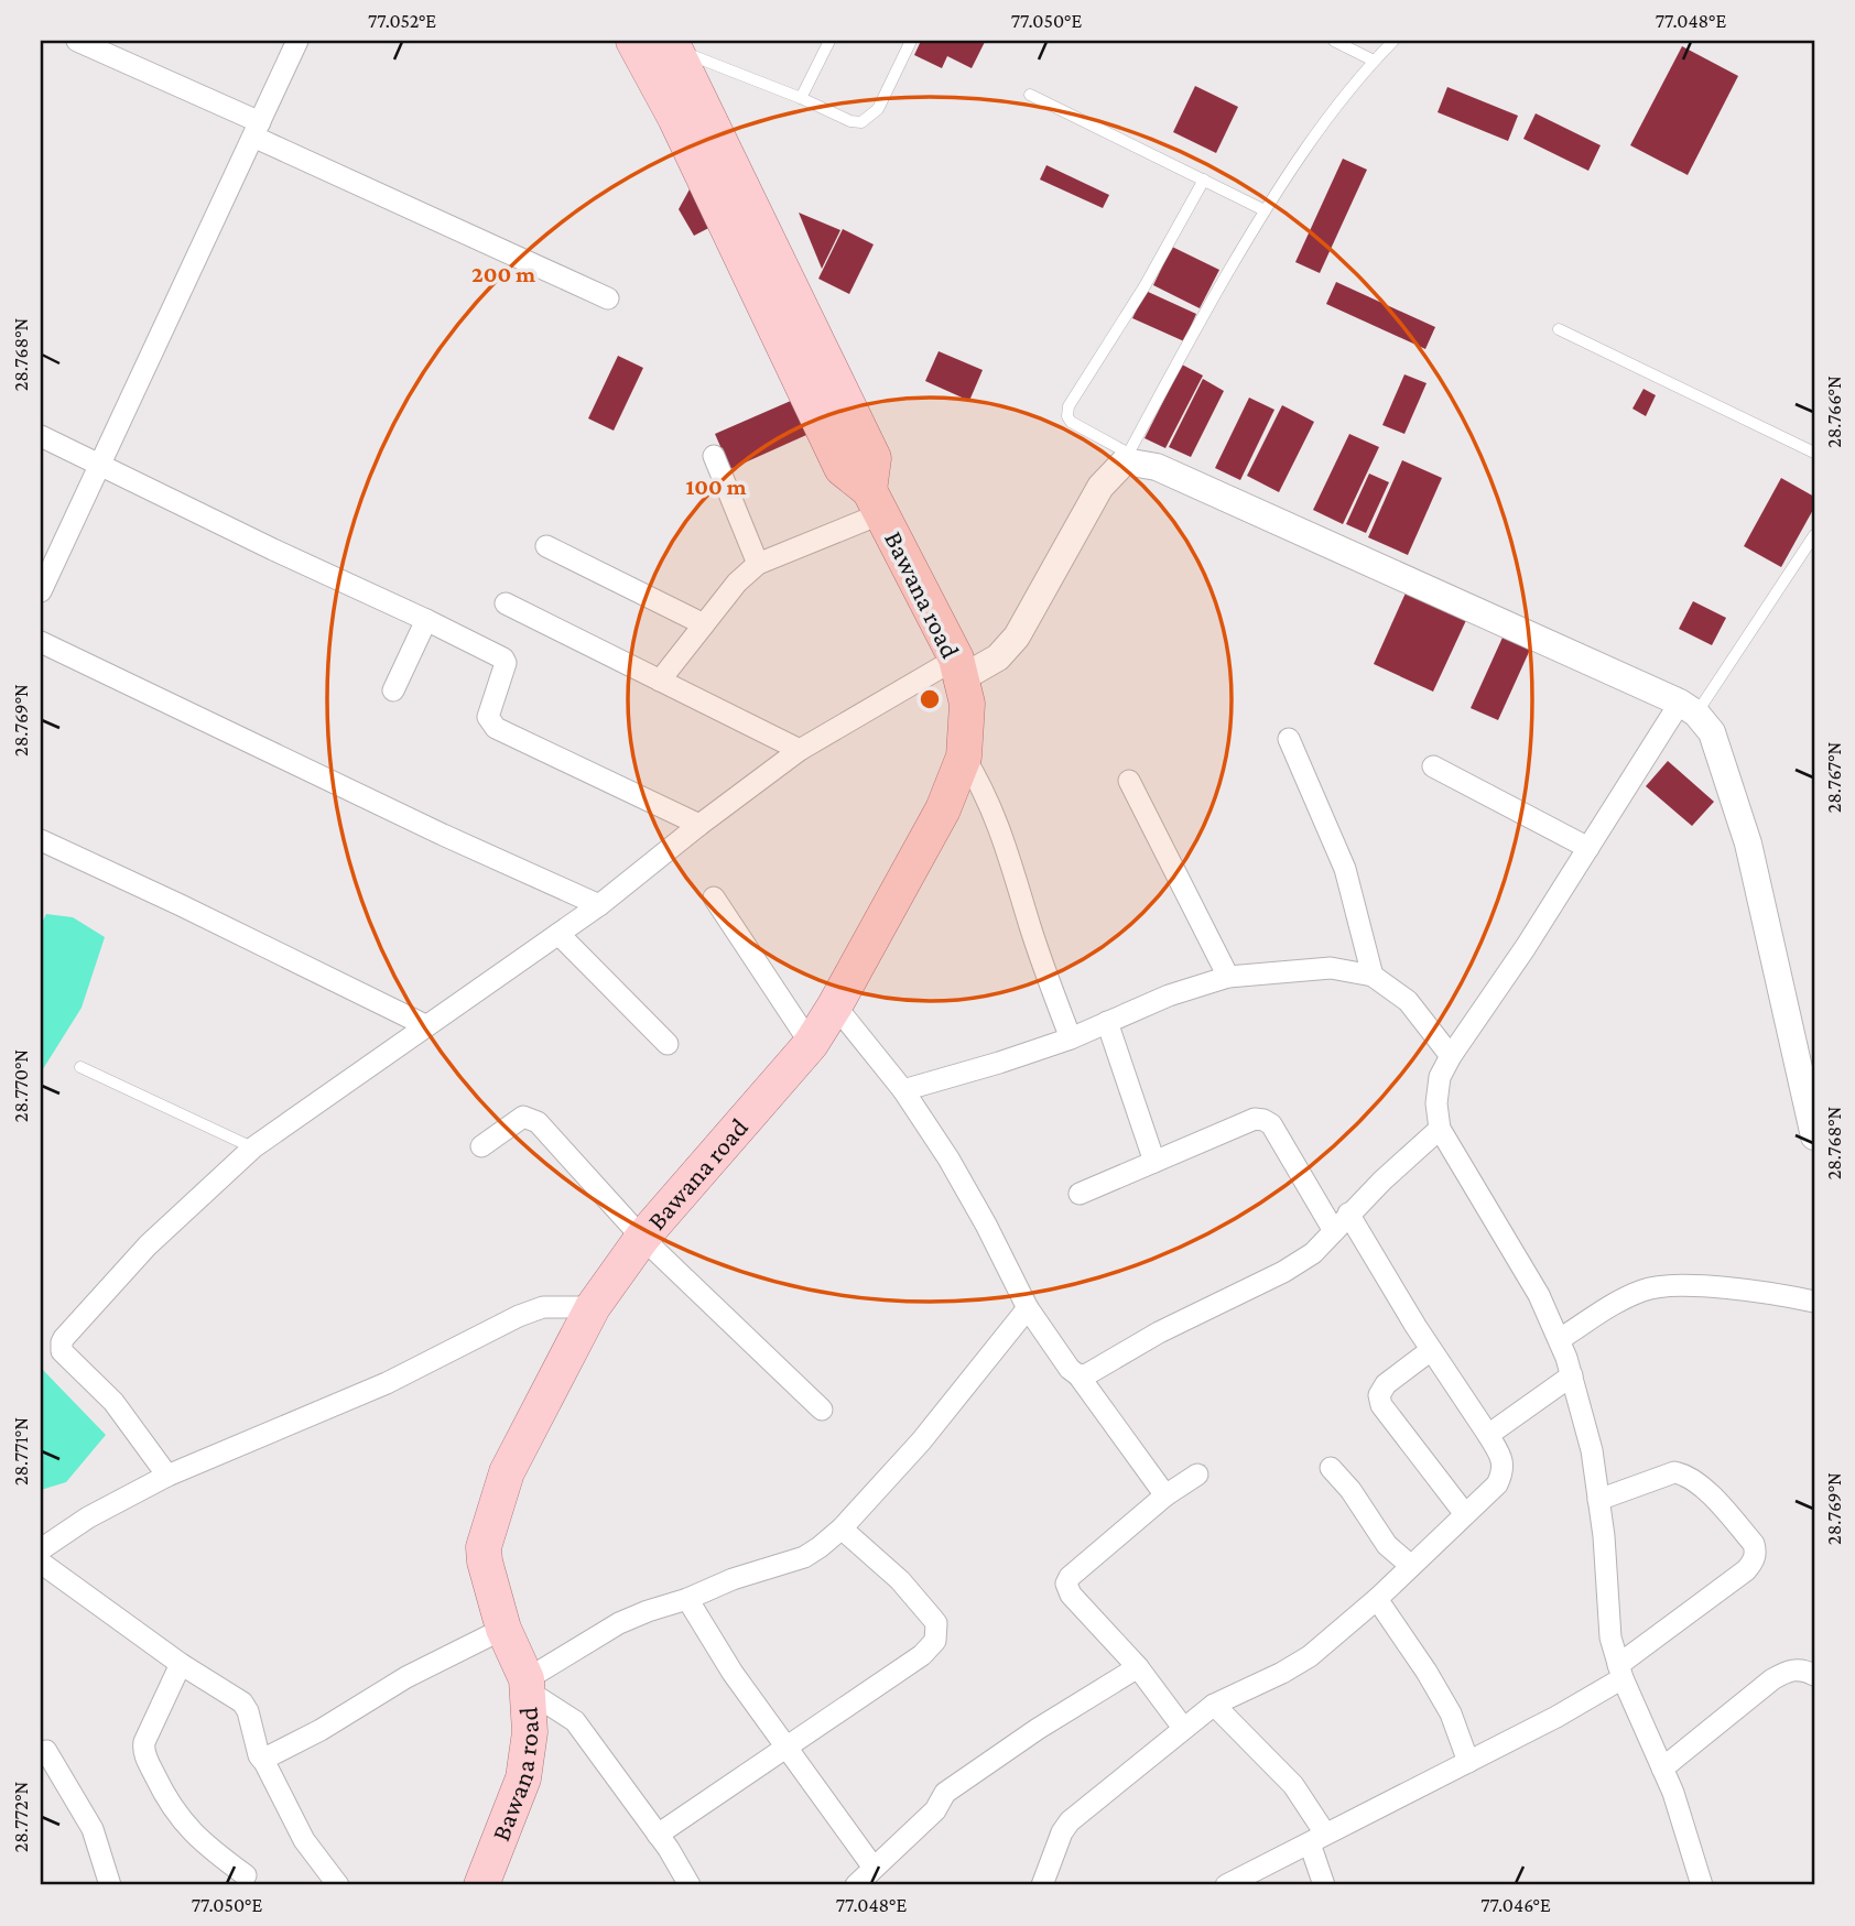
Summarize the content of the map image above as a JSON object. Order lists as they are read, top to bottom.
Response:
{
  "streets": {
    "main road": ["Bawana road"]
  },
  "coordinates": [
    "77.052°E",
    "77.050°E",
    "77.048°E",
    "28.768°N",
    "28.766°N",
    "28.769°N",
    "28.767°N",
    "28.770°N",
    "28.771°N",
    "28.772°N",
    "77.046°E"
  ],
  "rings": ["200 m", "100 m"]
}
